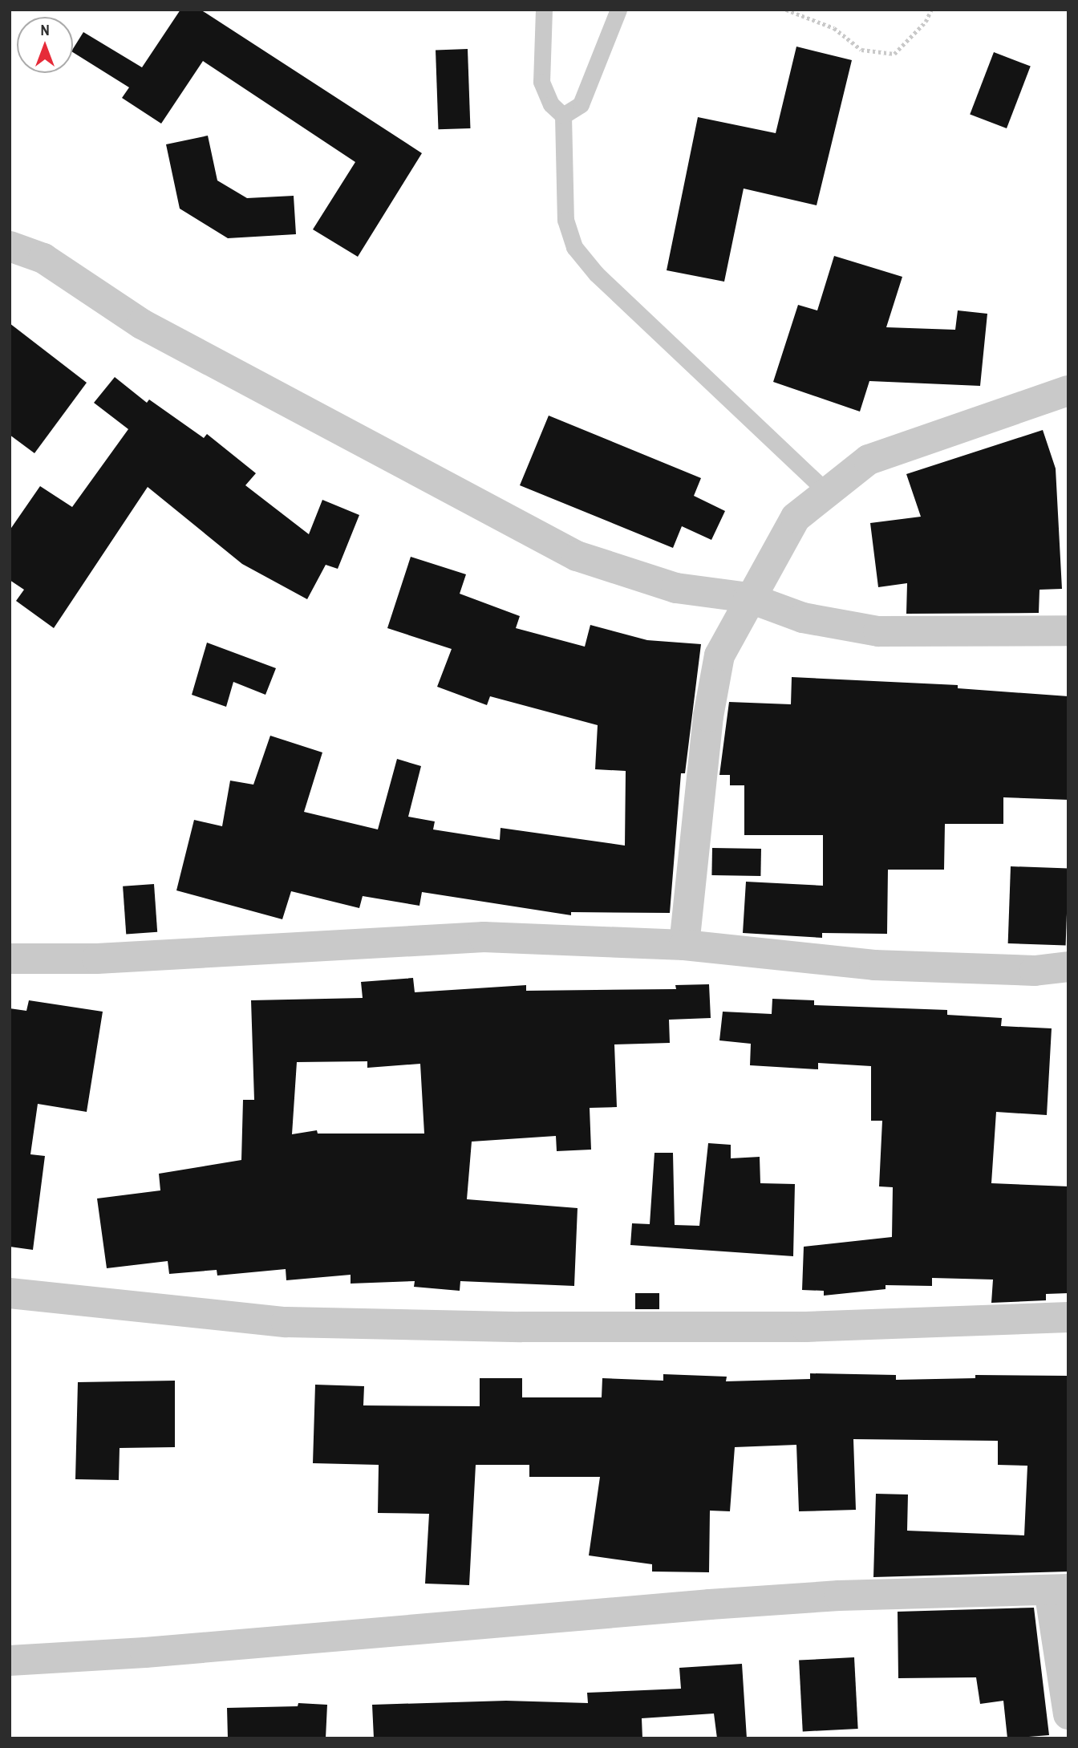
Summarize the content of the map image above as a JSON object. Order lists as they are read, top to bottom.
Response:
{
  "north": "top"
}
